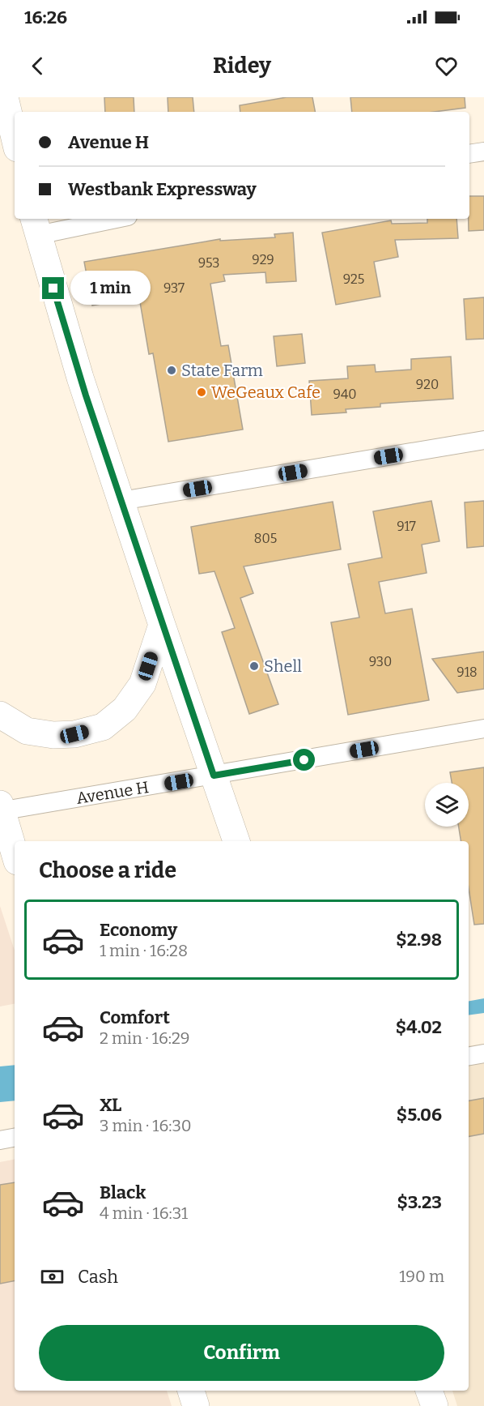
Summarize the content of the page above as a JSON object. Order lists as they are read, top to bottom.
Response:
{
  "streets": {
    "street": ["Avenue H"]
  },
  "places": ["State Farm", "WeGeaux Cafe", "Shell"],
  "house_numbers": [
    "929",
    "953",
    "925",
    "937",
    "920",
    "940",
    "917",
    "805",
    "930",
    "918"
  ],
  "page": {
    "status": "16:26",
    "header": "Ridey",
    "banner": ["Avenue H", "Westbank Expressway"],
    "bubble": "1 min",
    "heading": "Choose a ride",
    "list": [
      {
        "name": "Economy",
        "note": "1 min · 16:28",
        "value": "$2.98"
      },
      {
        "name": "Comfort",
        "note": "2 min · 16:29",
        "value": "$4.02"
      },
      {
        "name": "XL",
        "note": "3 min · 16:30",
        "value": "$5.06"
      },
      {
        "name": "Black",
        "note": "4 min · 16:31",
        "value": "$3.23"
      }
    ],
    "pay": ["Cash", "190 m"],
    "buttons": "Confirm"
  }
}
